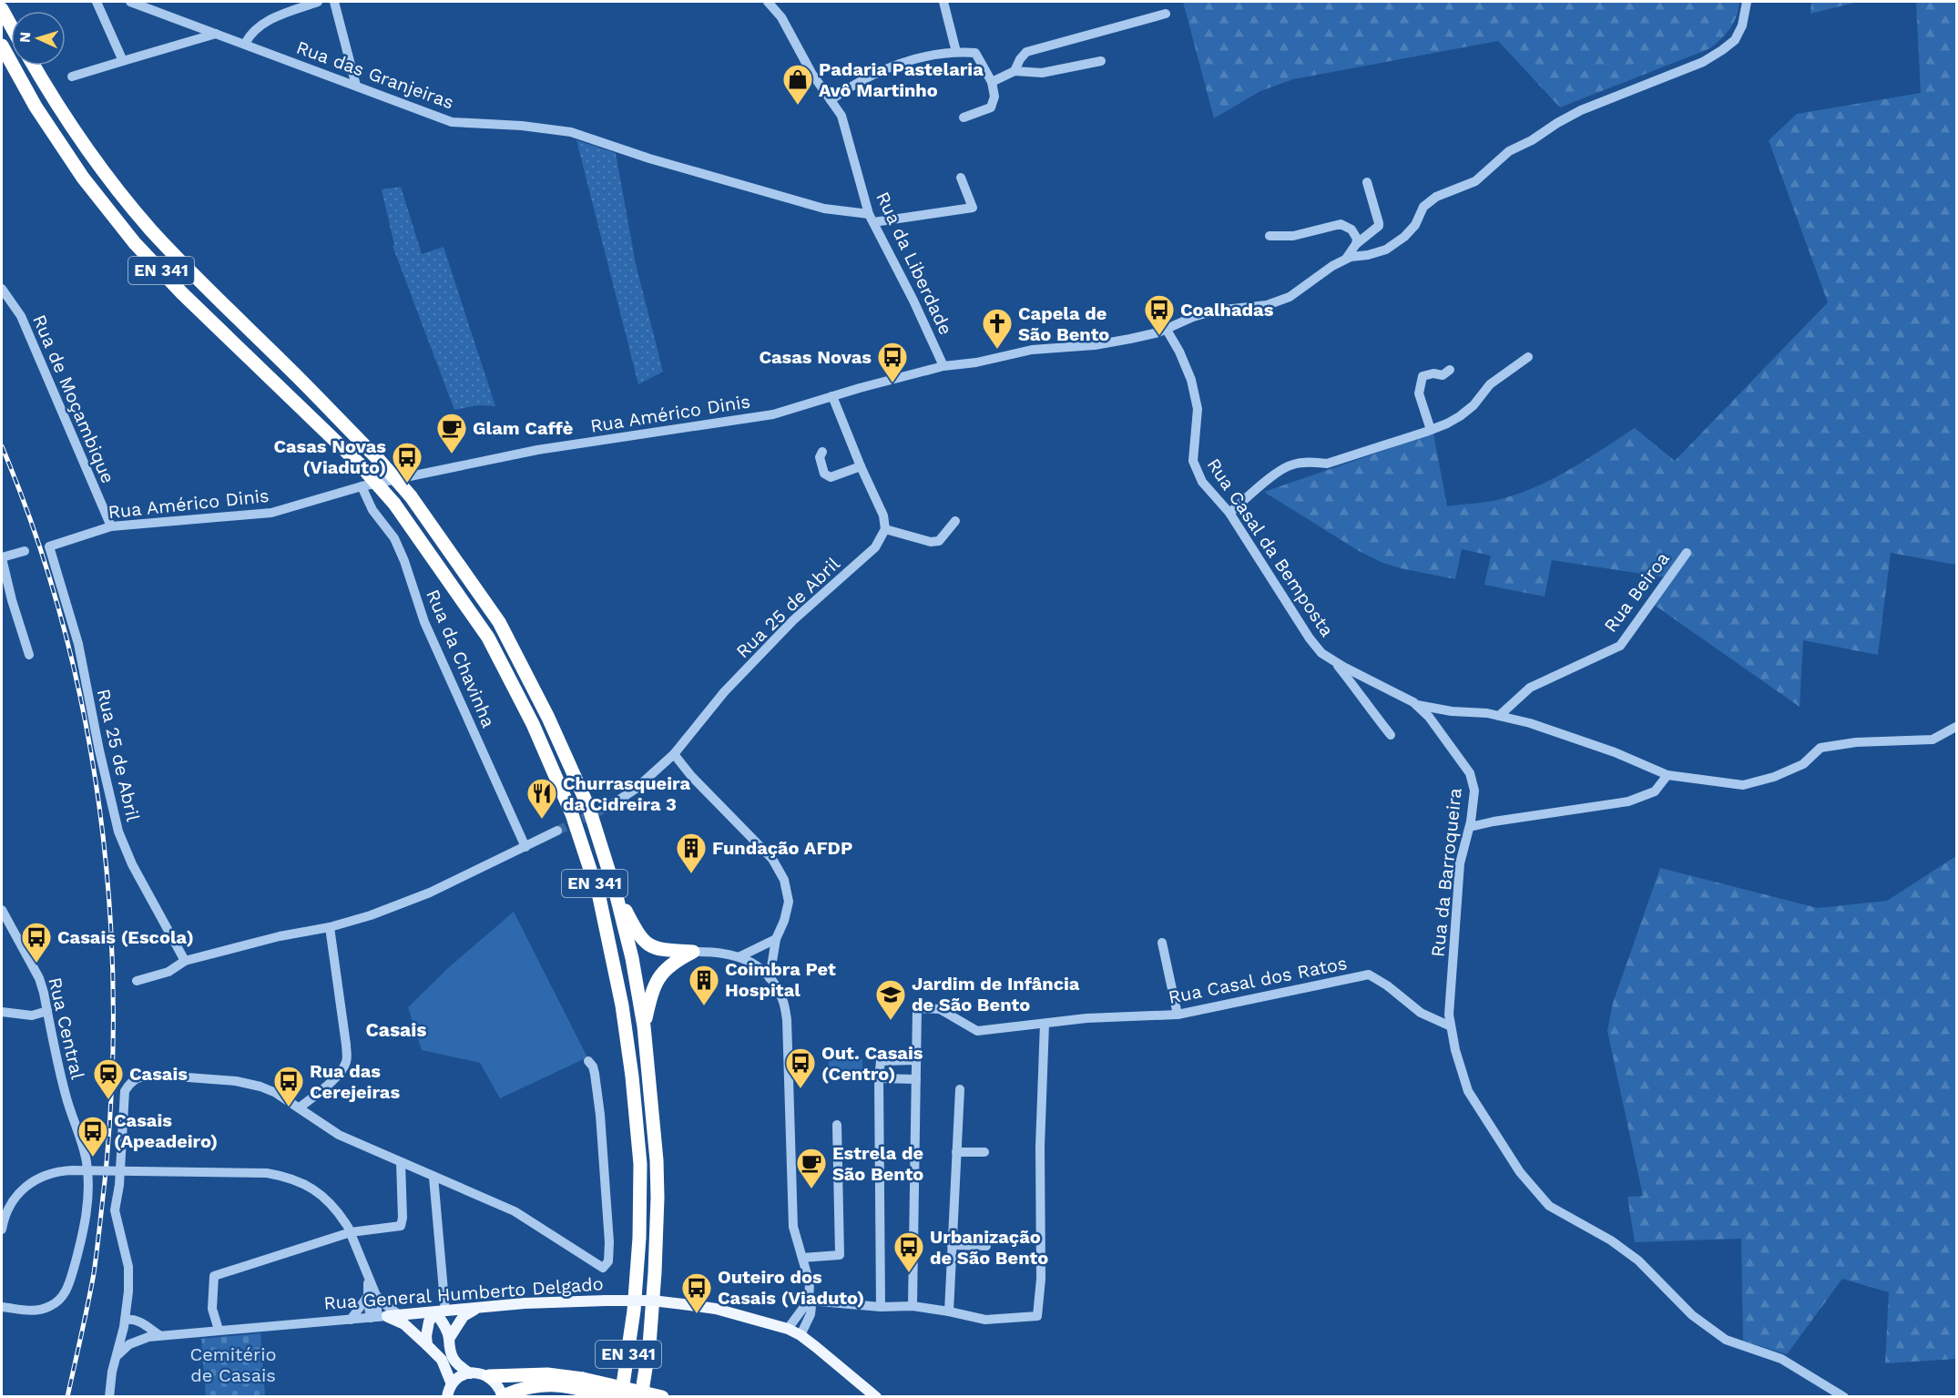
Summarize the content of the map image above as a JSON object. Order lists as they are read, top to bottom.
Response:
{
  "streets": {
    "highway": ["EN 341"],
    "main road": ["Rua General Humberto Delgado"],
    "street": [
      "Rua das Granjeiras",
      "Rua da Liberdade",
      "Rua de Moçambique",
      "Rua Américo Dinis",
      "Rua Casal da Bemposta",
      "Rua Beiroa",
      "Rua 25 de Abril",
      "Rua da Chavinha",
      "Rua da Barroqueira",
      "Rua Casal dos Ratos",
      "Rua Central"
    ]
  },
  "crossings": [
    ["Rua das Granjeiras", "Rua da Liberdade"],
    ["Rua da Liberdade", "Rua Américo Dinis"],
    ["Rua de Moçambique", "Rua Américo Dinis"],
    ["Rua Américo Dinis", "Rua Casal da Bemposta"],
    ["Rua Américo Dinis", "Rua 25 de Abril"],
    ["Rua Américo Dinis", "Rua da Chavinha"],
    ["Rua Casal da Bemposta", "Rua da Barroqueira"],
    ["Rua da Barroqueira", "Rua Casal dos Ratos"]
  ],
  "districts": ["Casais"],
  "parks": ["Cemitério de Casais"],
  "places": {
    "shop": ["Padaria Pastelaria Avô Martinho"],
    "bus stop": [
      "Coalhadas",
      "Casas Novas",
      "Casas Novas (Viaduto)",
      "Casais (Escola)",
      "Out. Casais (Centro)",
      "Rua das Cerejeiras",
      "Casais (Apeadeiro)",
      "Urbanização de São Bento",
      "Outeiro dos Casais (Viaduto)"
    ],
    "church": ["Capela de São Bento"],
    "cafe": ["Glam Caffè", "Estrela de São Bento"],
    "restaurant": ["Churrasqueira da Cidreira 3"],
    "building": ["Fundação AFDP", "Coimbra Pet Hospital"],
    "school or university": ["Jardim de Infância de São Bento"],
    "station": ["Casais"]
  },
  "north": "left"
}
